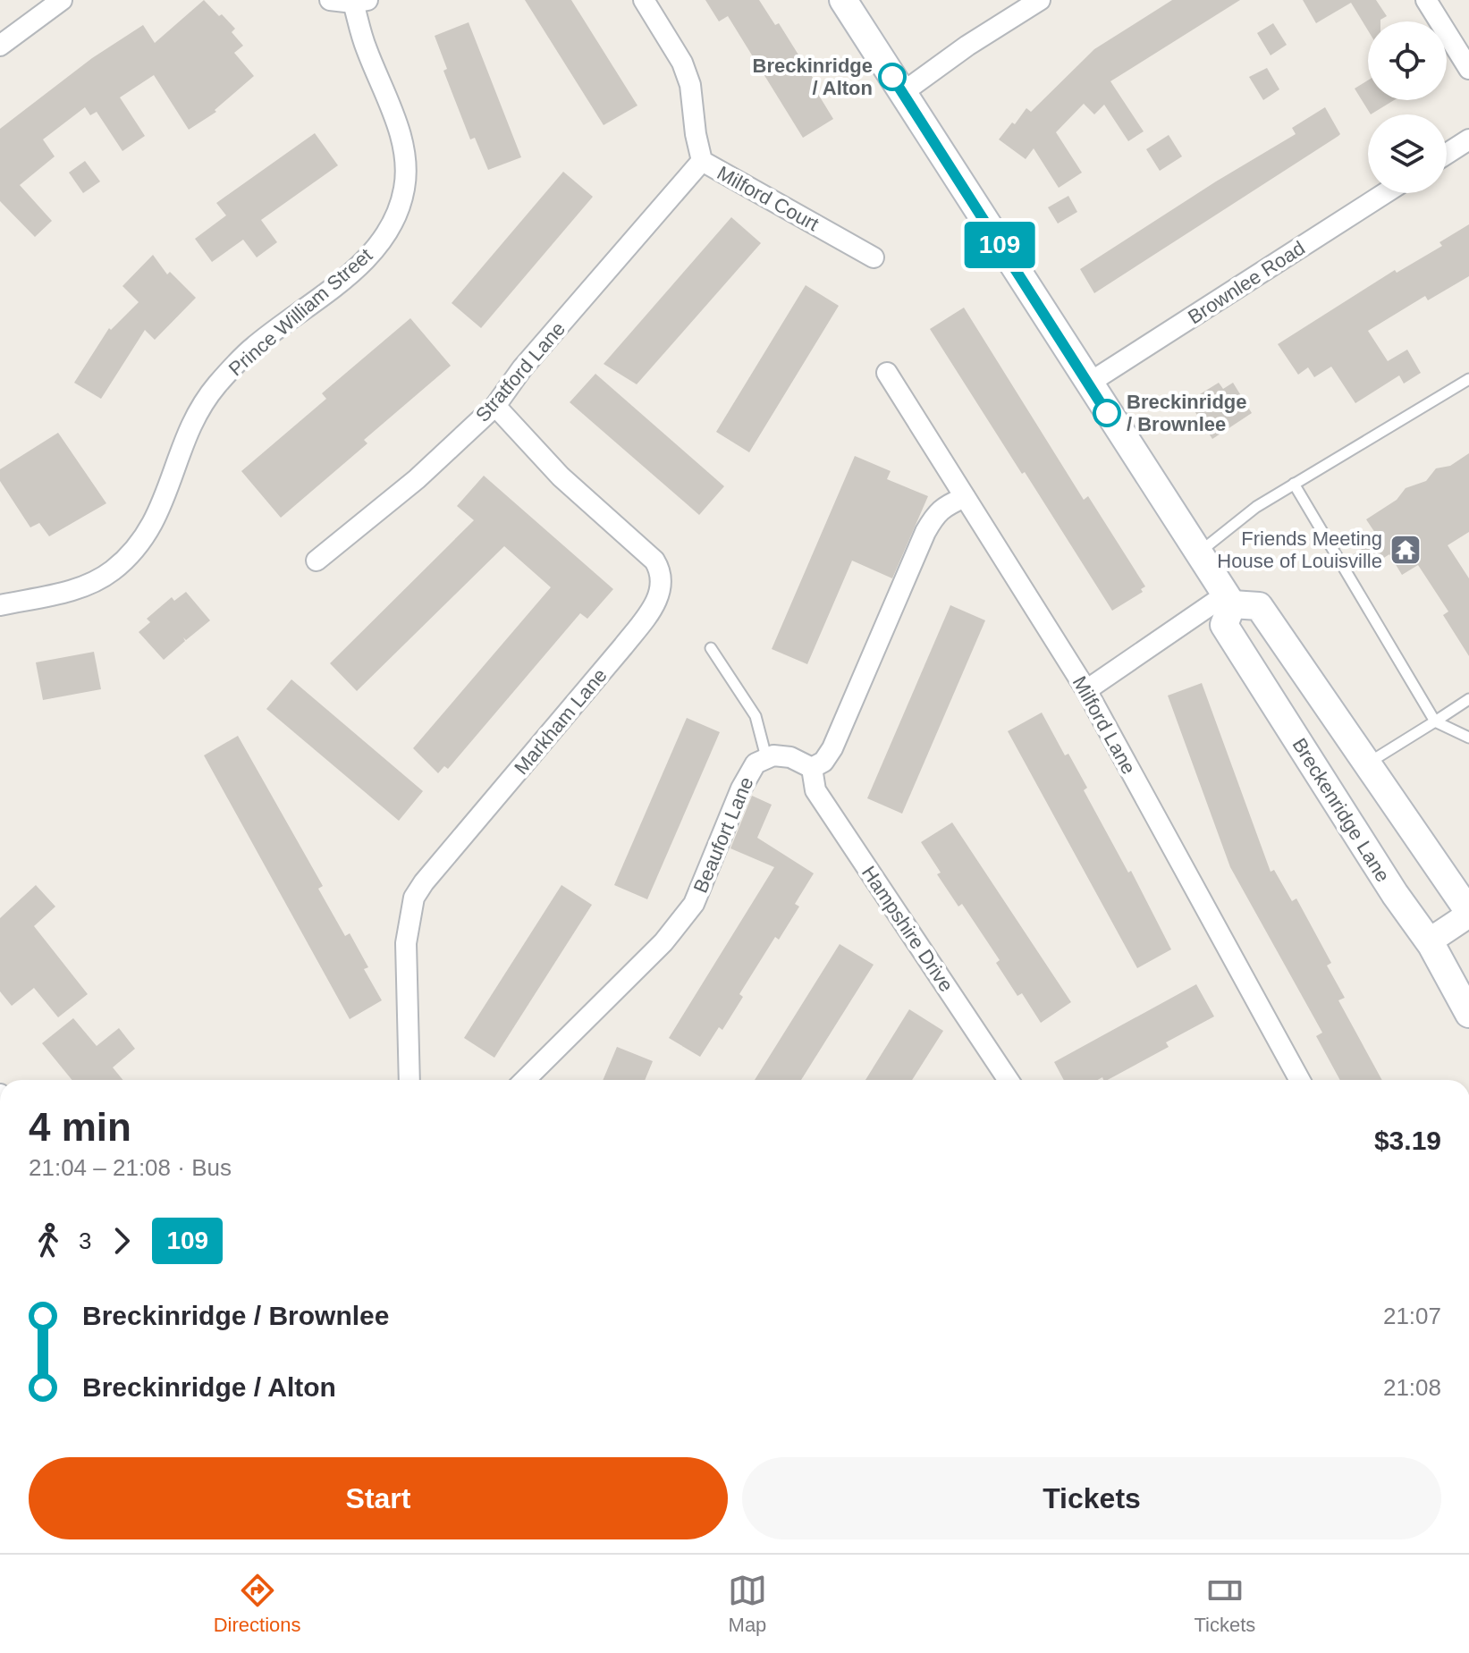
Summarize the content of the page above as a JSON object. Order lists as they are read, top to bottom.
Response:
{
  "streets": {
    "main road": ["Breckenridge Lane"],
    "street": [
      "Milford Court",
      "Brownlee Road",
      "Prince William Street",
      "Stratford Lane",
      "Markham Lane",
      "Milford Lane",
      "Beaufort Lane",
      "Hampshire Drive"
    ]
  },
  "crossings": [
    ["Milford Court", "Stratford Lane"],
    ["Stratford Lane", "Markham Lane"],
    ["Beaufort Lane", "Hampshire Drive"]
  ],
  "places": {
    "other": ["Breckinridge / Alton", "Breckinridge / Brownlee"],
    "temple": ["Friends Meeting House of Louisville"]
  },
  "lines": ["bus line 109"],
  "page": {
    "on_map": "109",
    "heading": ["4 min", "21:04 – 21:08 · Bus", "$3.19"],
    "legs": ["3", "109"],
    "list": [
      {
        "name": "Breckinridge / Brownlee",
        "value": "21:07"
      },
      {
        "name": "Breckinridge / Alton",
        "value": "21:08"
      }
    ],
    "buttons": ["Start", "Tickets"],
    "tabs": ["Directions", "Map", "Tickets"]
  }
}
